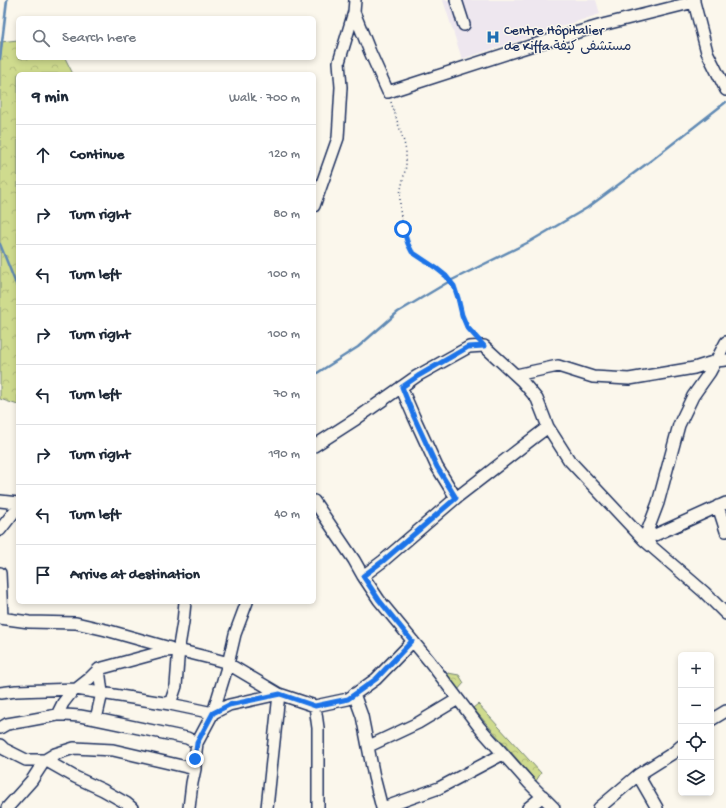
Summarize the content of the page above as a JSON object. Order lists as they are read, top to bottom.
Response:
{
  "places": {
    "hospital": ["Centre Hôpitalier de Kiffa مستشفى كيفة"]
  },
  "page": {
    "search": "Search here",
    "heading": ["9 min", "Walk · 700 m"],
    "list": [
      ["Continue", "120 m"],
      ["Turn right", "80 m"],
      ["Turn left", "100 m"],
      ["Turn right", "100 m"],
      ["Turn left", "70 m"],
      ["Turn right", "190 m"],
      ["Turn left", "40 m"],
      "Arrive at destination"
    ],
    "map_buttons": ["+", "−"]
  }
}
